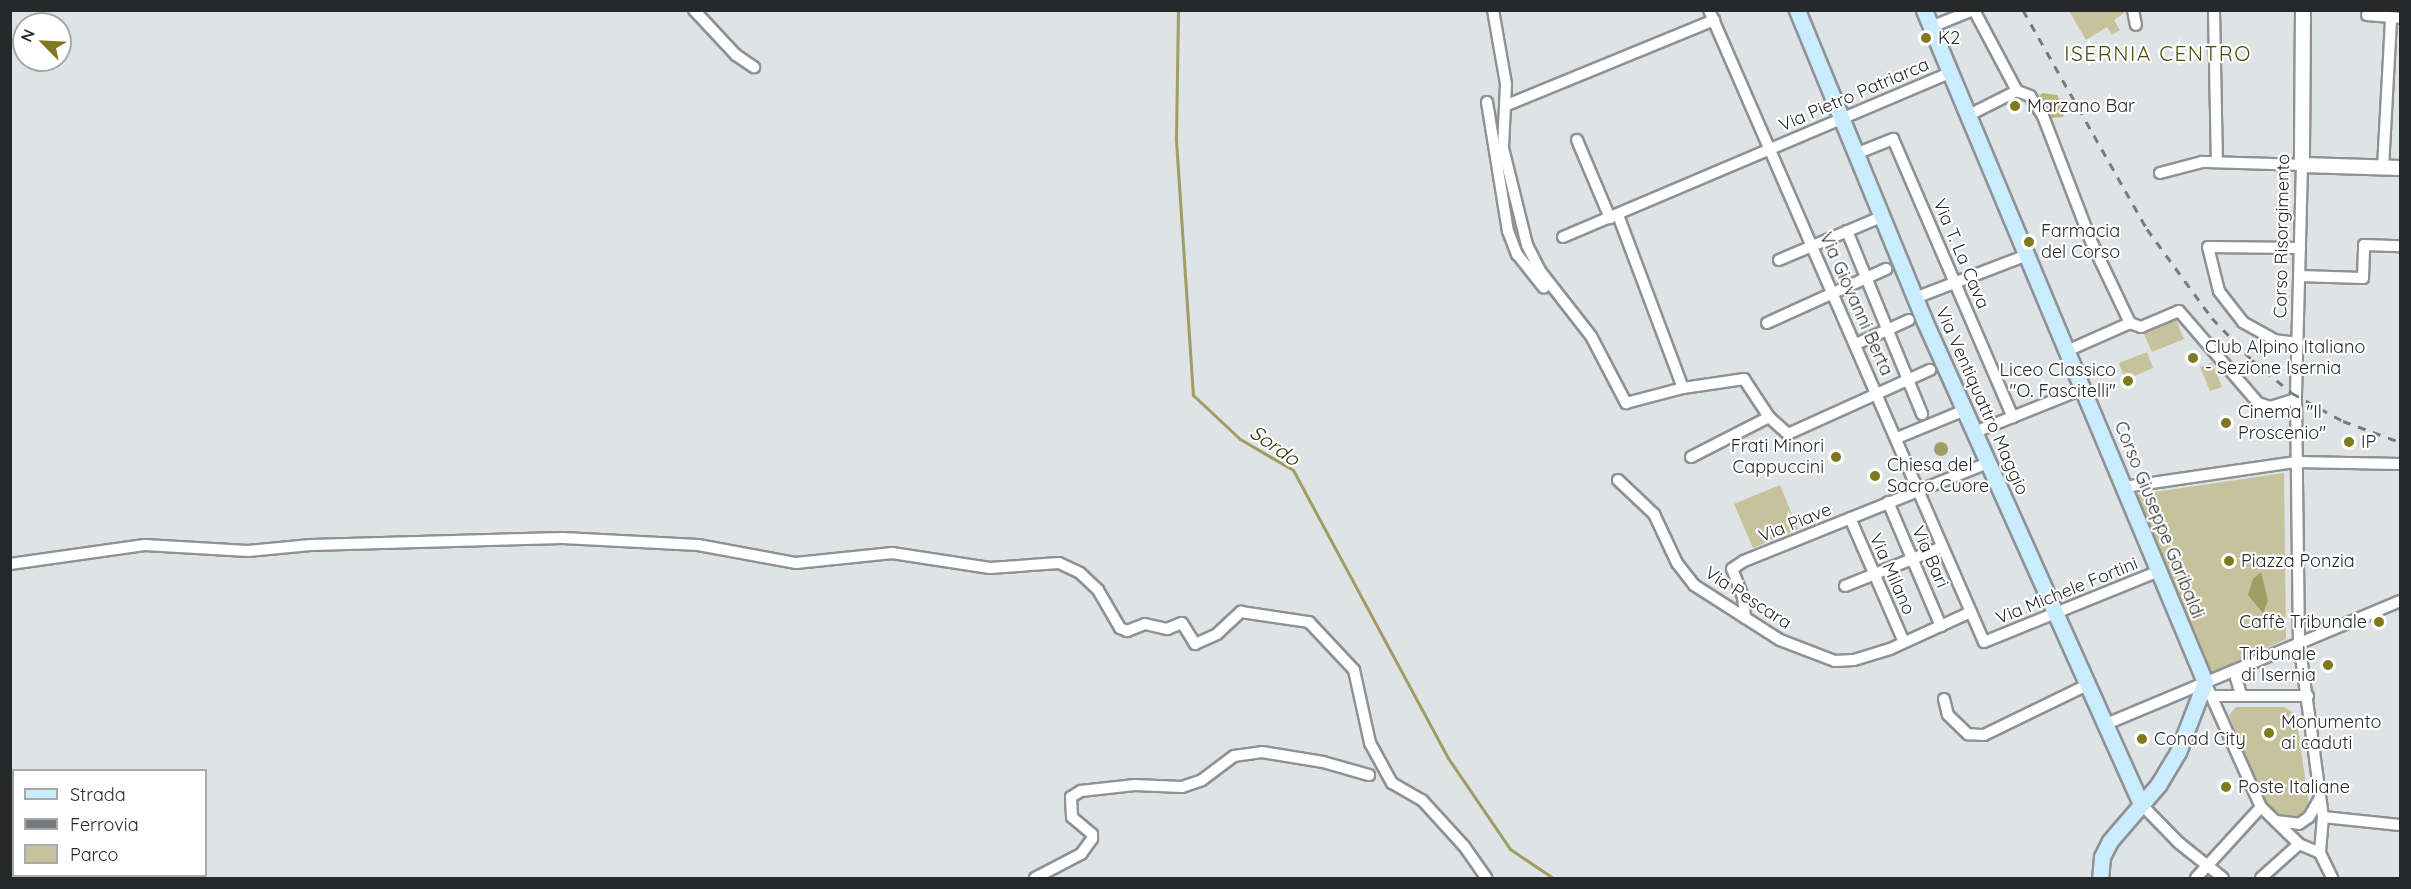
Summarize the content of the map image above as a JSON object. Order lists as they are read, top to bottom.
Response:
{
  "streets": {
    "main road": ["Via Ventiquattro Maggio", "Corso Giuseppe Garibaldi"],
    "street": [
      "Via Pietro Patriarca",
      "Corso Risorgimento",
      "Via T. La Cava",
      "Via Giovanni Berta",
      "Via Piave",
      "Via Bari",
      "Via Milano",
      "Via Michele Fortini",
      "Via Pescara"
    ]
  },
  "crossings": [
    ["Via Pietro Patriarca", "Via Giovanni Berta"],
    ["Via Pietro Patriarca", "Via Ventiquattro Maggio"],
    ["Via Pietro Patriarca", "Corso Giuseppe Garibaldi"],
    ["Corso Risorgimento", "Corso Giuseppe Garibaldi"],
    ["Via T. La Cava", "Via Ventiquattro Maggio"],
    ["Via Giovanni Berta", "Via Piave"],
    ["Via Giovanni Berta", "Via Michele Fortini"],
    ["Via Giovanni Berta", "Via Pescara"],
    ["Via Ventiquattro Maggio", "Via Piave"],
    ["Via Ventiquattro Maggio", "Via Michele Fortini"],
    ["Corso Giuseppe Garibaldi", "Via Michele Fortini"],
    ["Via Piave", "Via Bari"],
    ["Via Piave", "Via Milano"],
    ["Via Piave", "Via Pescara"],
    ["Via Bari", "Via Pescara"],
    ["Via Milano", "Via Pescara"],
    ["Via Michele Fortini", "Via Pescara"]
  ],
  "districts": ["ISERNIA CENTRO"],
  "water": ["Sordo"],
  "places": [
    "K2",
    "Marzano Bar",
    "Farmacia del Corso",
    "Club Alpino Italiano - Sezione Isernia",
    "Liceo Classico \"O. Fascitelli\"",
    "Cinema \"Il Proscenio\"",
    "IP",
    "Frati Minori Cappuccini",
    "Chiesa del Sacro Cuore",
    "Piazza Ponzia",
    "Caffè Tribunale",
    "Tribunale di Isernia",
    "Monumento ai caduti",
    "Conad City",
    "Poste Italiane"
  ],
  "legend": ["Strada", "Ferrovia", "Parco"],
  "north": "top left"
}
